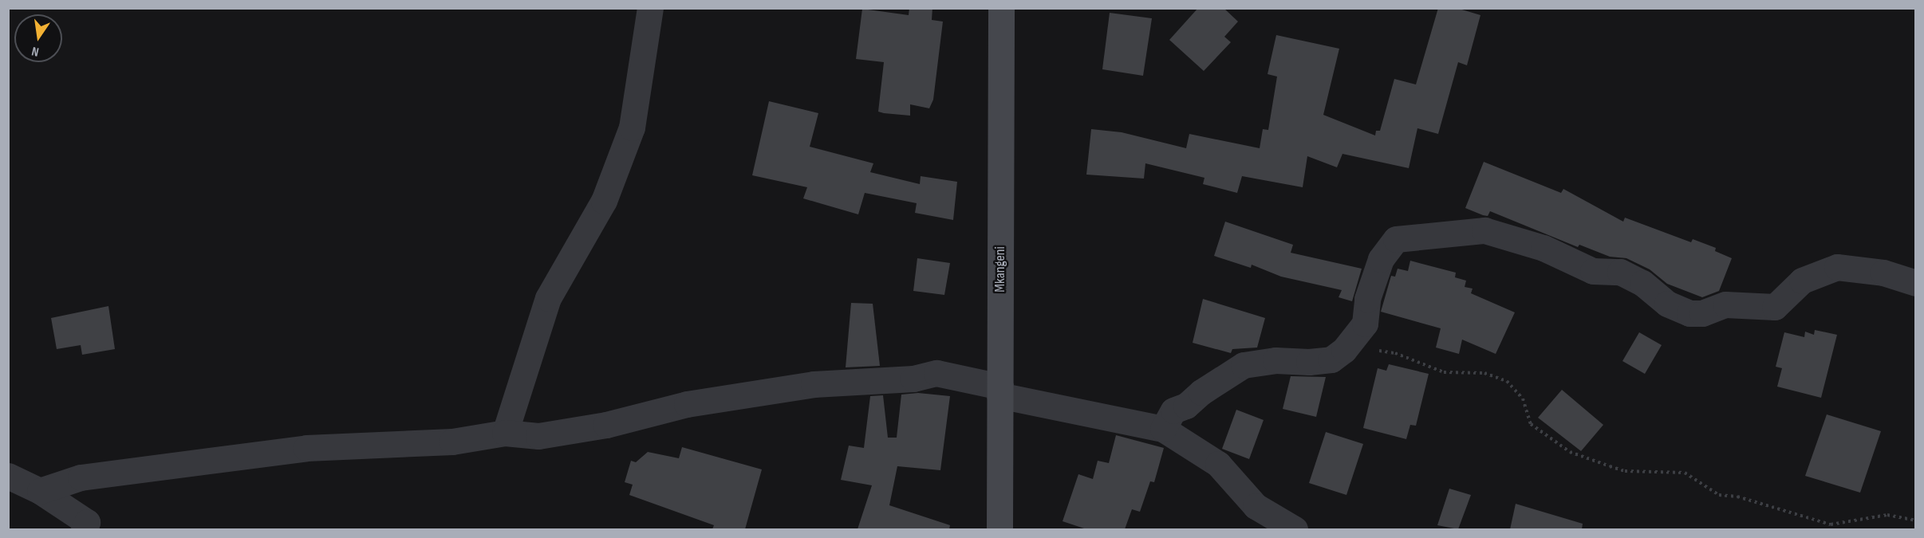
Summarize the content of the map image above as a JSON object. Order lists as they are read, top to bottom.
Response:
{
  "streets": {
    "street": ["Mkangeni"]
  },
  "north": "bottom"
}
